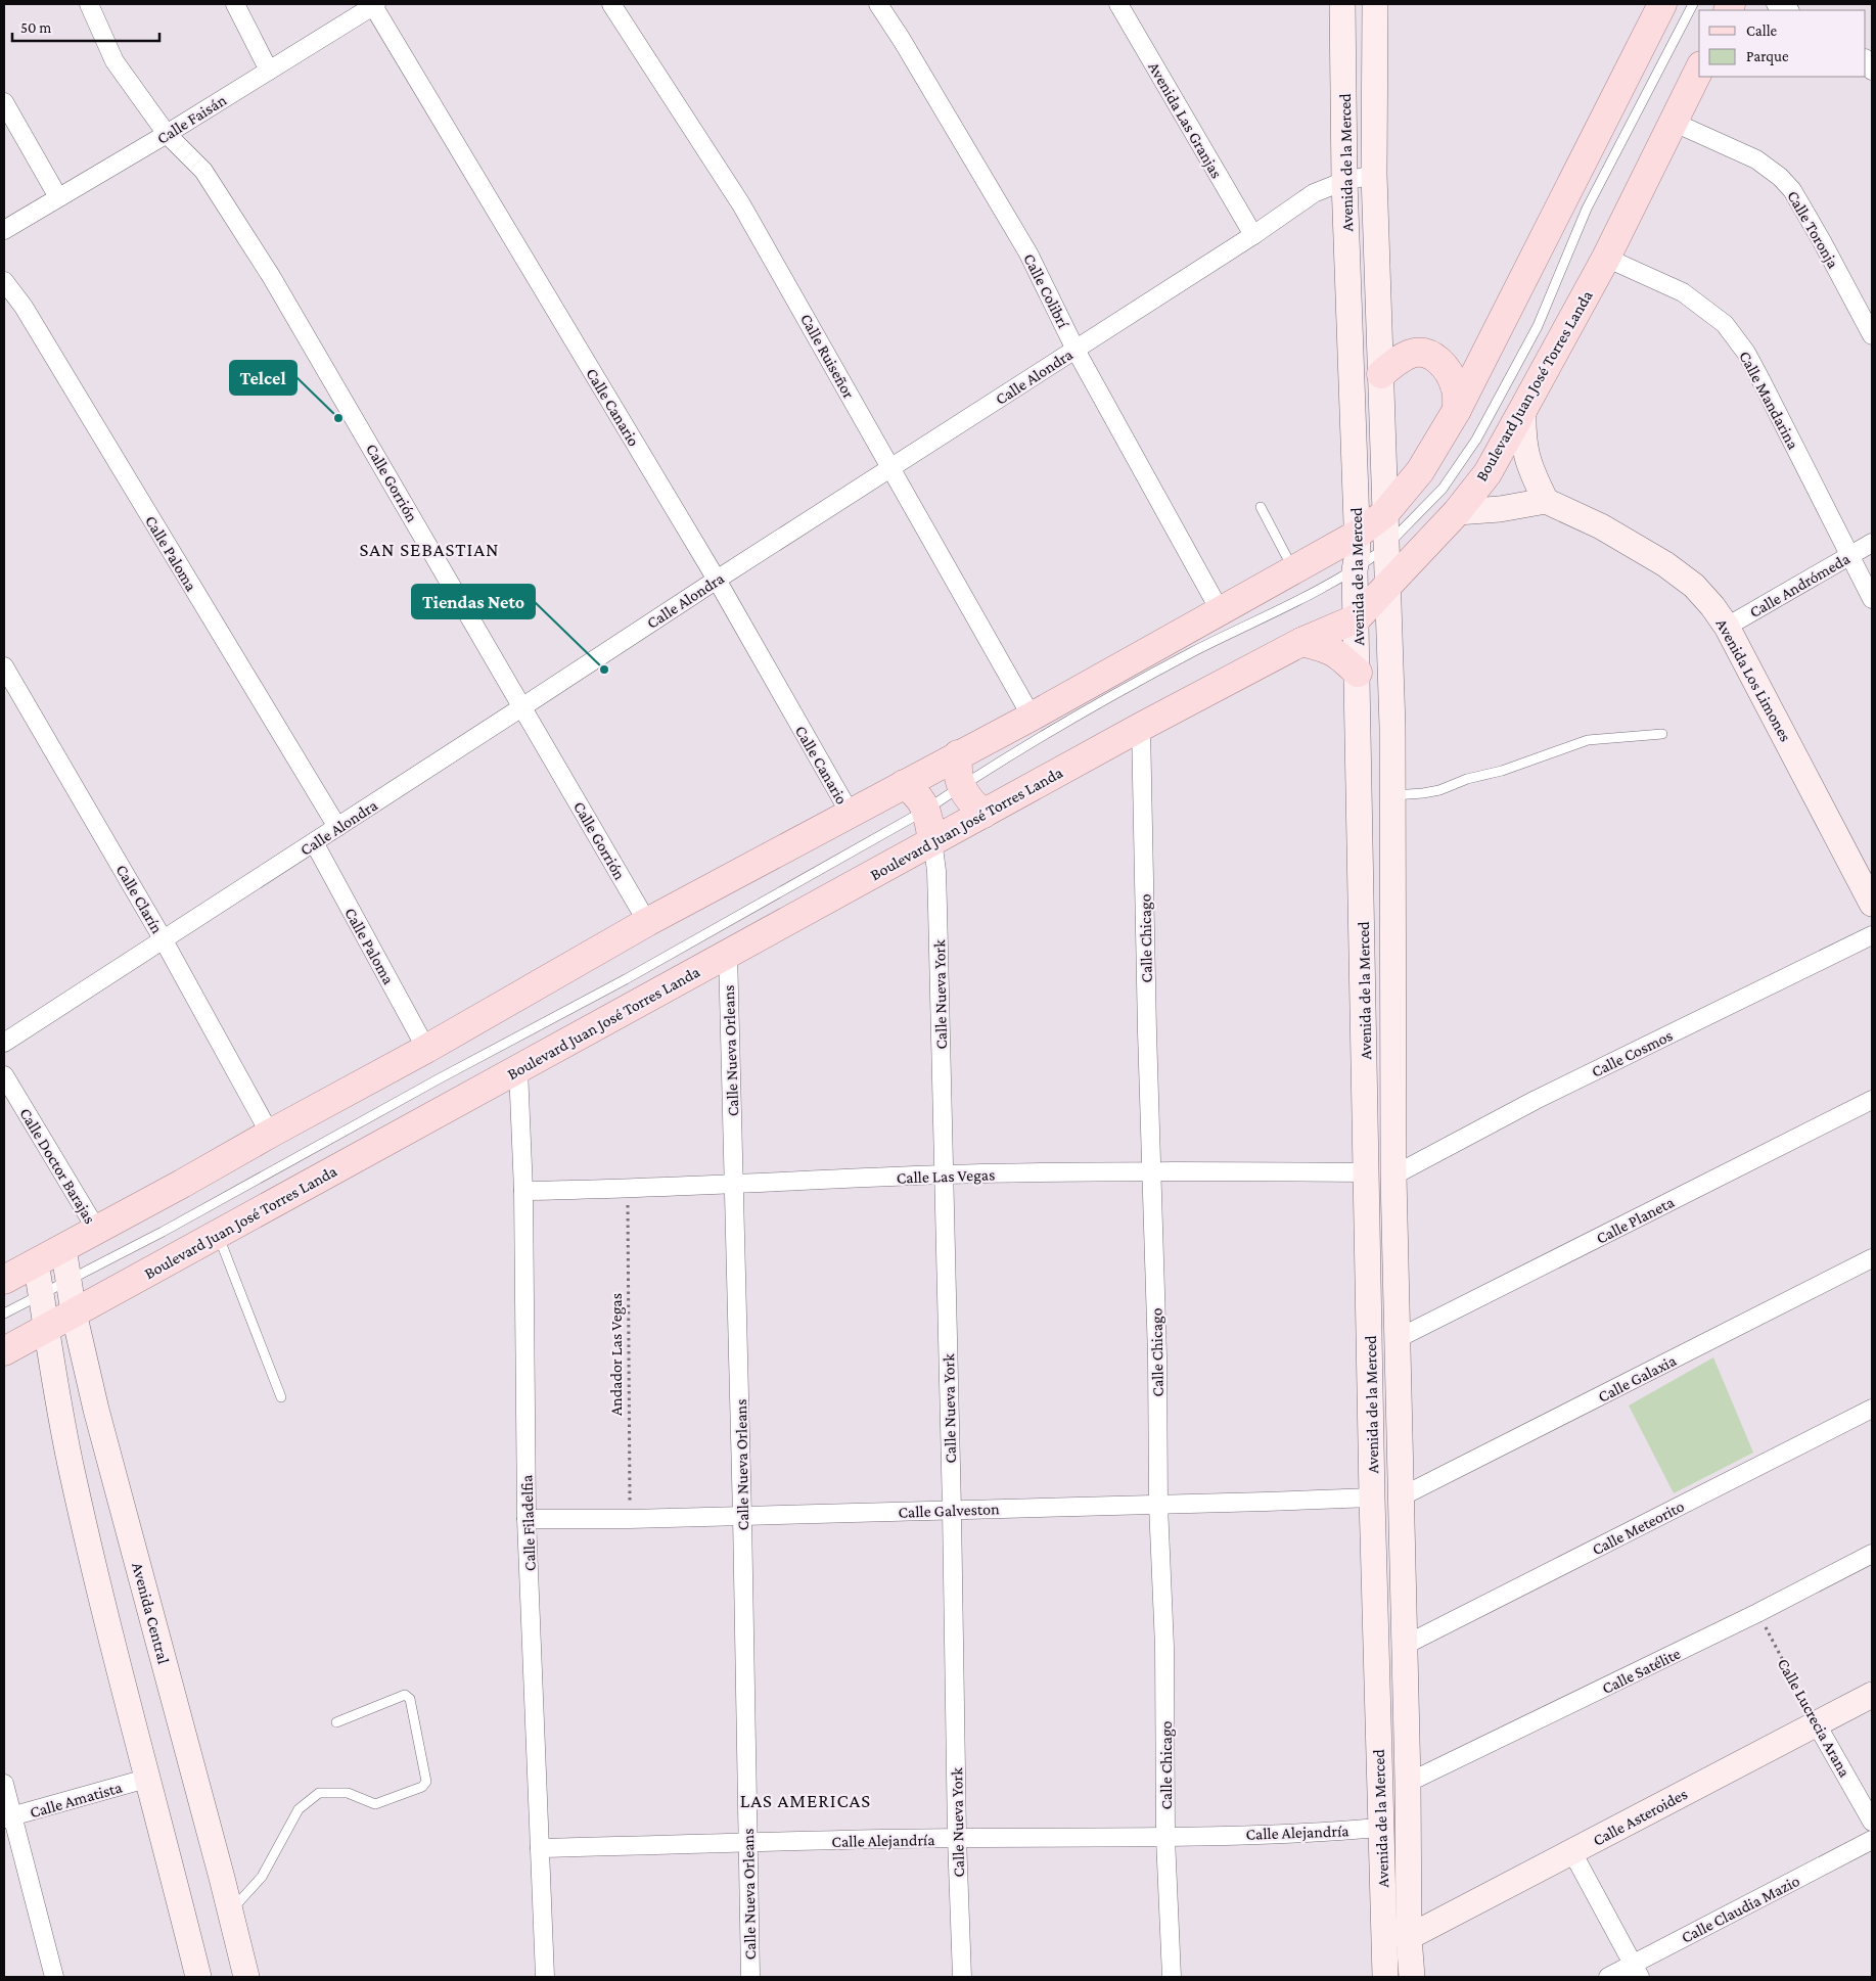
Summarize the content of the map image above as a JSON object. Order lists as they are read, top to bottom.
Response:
{
  "streets": {
    "main road": ["Boulevard Juan José Torres Landa"],
    "street": [
      "Calle Faisán",
      "Avenida Las Granjas",
      "Avenida de la Merced",
      "Calle Toronja",
      "Calle Colibrí",
      "Calle Ruiseñor",
      "Calle Alondra",
      "Calle Mandarina",
      "Calle Canario",
      "Calle Gorrión",
      "Calle Paloma",
      "Calle Andrómeda",
      "Avenida Los Limones",
      "Calle Clarín",
      "Calle Chicago",
      "Calle Nueva York",
      "Calle Nueva Orleans",
      "Calle Cosmos",
      "Calle Doctor Barajas",
      "Calle Las Vegas",
      "Calle Planeta",
      "Calle Galaxia",
      "Calle Galveston",
      "Calle Filadelfia",
      "Calle Meteorito",
      "Avenida Central",
      "Calle Satélite",
      "Calle Lucrecia Arana",
      "Calle Amatista",
      "Calle Asteroides",
      "Calle Alejandría",
      "Calle Claudia Mazio"
    ],
    "path": ["Andador Las Vegas"]
  },
  "crossings": [
    ["Calle Faisán", "Calle Canario"],
    ["Calle Faisán", "Calle Gorrión"],
    ["Avenida Las Granjas", "Calle Alondra"],
    ["Avenida de la Merced", "Calle Alondra"],
    ["Avenida de la Merced", "Boulevard Juan José Torres Landa"],
    ["Avenida de la Merced", "Calle Cosmos"],
    ["Avenida de la Merced", "Calle Las Vegas"],
    ["Avenida de la Merced", "Calle Planeta"],
    ["Avenida de la Merced", "Calle Galaxia"],
    ["Avenida de la Merced", "Calle Galveston"],
    ["Avenida de la Merced", "Calle Meteorito"],
    ["Avenida de la Merced", "Calle Satélite"],
    ["Avenida de la Merced", "Calle Asteroides"],
    ["Avenida de la Merced", "Calle Alejandría"],
    ["Calle Toronja", "Boulevard Juan José Torres Landa"],
    ["Calle Colibrí", "Calle Alondra"],
    ["Calle Ruiseñor", "Calle Alondra"],
    ["Calle Alondra", "Calle Canario"],
    ["Calle Alondra", "Calle Gorrión"],
    ["Calle Alondra", "Calle Paloma"],
    ["Calle Alondra", "Calle Clarín"],
    ["Boulevard Juan José Torres Landa", "Calle Mandarina"],
    ["Boulevard Juan José Torres Landa", "Calle Chicago"],
    ["Boulevard Juan José Torres Landa", "Calle Nueva York"],
    ["Boulevard Juan José Torres Landa", "Calle Nueva Orleans"],
    ["Boulevard Juan José Torres Landa", "Calle Filadelfia"],
    ["Boulevard Juan José Torres Landa", "Avenida Central"],
    ["Calle Mandarina", "Calle Andrómeda"],
    ["Calle Andrómeda", "Avenida Los Limones"],
    ["Calle Chicago", "Calle Las Vegas"],
    ["Calle Chicago", "Calle Galveston"],
    ["Calle Chicago", "Calle Alejandría"],
    ["Calle Nueva York", "Calle Las Vegas"],
    ["Calle Nueva York", "Calle Galveston"],
    ["Calle Nueva York", "Calle Alejandría"],
    ["Calle Nueva Orleans", "Calle Las Vegas"],
    ["Calle Nueva Orleans", "Calle Galveston"],
    ["Calle Nueva Orleans", "Calle Alejandría"],
    ["Calle Las Vegas", "Andador Las Vegas"],
    ["Calle Las Vegas", "Calle Filadelfia"],
    ["Andador Las Vegas", "Calle Galveston"],
    ["Calle Galveston", "Calle Filadelfia"],
    ["Calle Filadelfia", "Calle Alejandría"],
    ["Calle Satélite", "Calle Lucrecia Arana"],
    ["Calle Lucrecia Arana", "Calle Asteroides"]
  ],
  "districts": ["SAN SEBASTIAN", "LAS AMERICAS"],
  "places": ["Telcel", "Tiendas Neto"],
  "legend": ["Calle", "Parque"],
  "scale_bar": "50 m"
}
